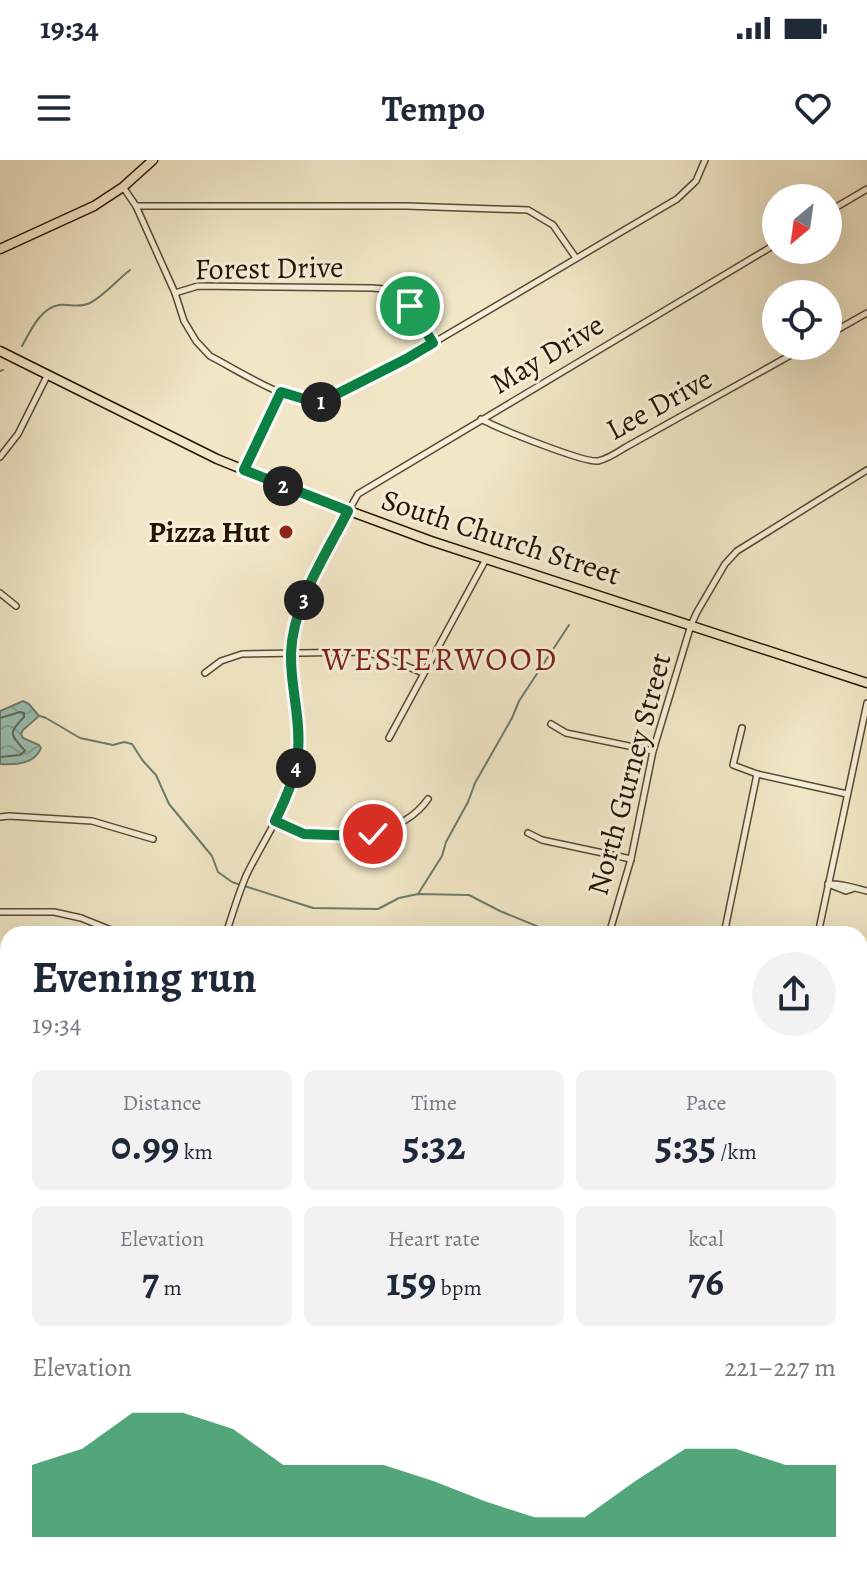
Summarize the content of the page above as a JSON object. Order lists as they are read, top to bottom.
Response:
{
  "streets": {
    "main road": ["South Church Street"],
    "street": [
      "Forest Drive",
      "May Drive",
      "Lee Drive",
      "North Gurney Street"
    ]
  },
  "crossings": [
    ["May Drive", "Lee Drive"],
    ["May Drive", "South Church Street"],
    ["South Church Street", "North Gurney Street"]
  ],
  "districts": ["WESTERWOOD"],
  "places": ["Pizza Hut"],
  "north": "bottom left",
  "page": {
    "status": "19:34",
    "header": "Tempo",
    "pins": [
      "1",
      "2",
      "3",
      "4"
    ],
    "heading": ["Evening run", "19:34"],
    "stats": [
      ["Distance", "0.99 km"],
      ["Time", "5:32"],
      ["Pace", "5:35 /km"],
      ["Elevation", "7 m"],
      ["Heart rate", "159 bpm"],
      ["kcal", "76"]
    ],
    "chart": ["Elevation", "221–227 m"]
  }
}
